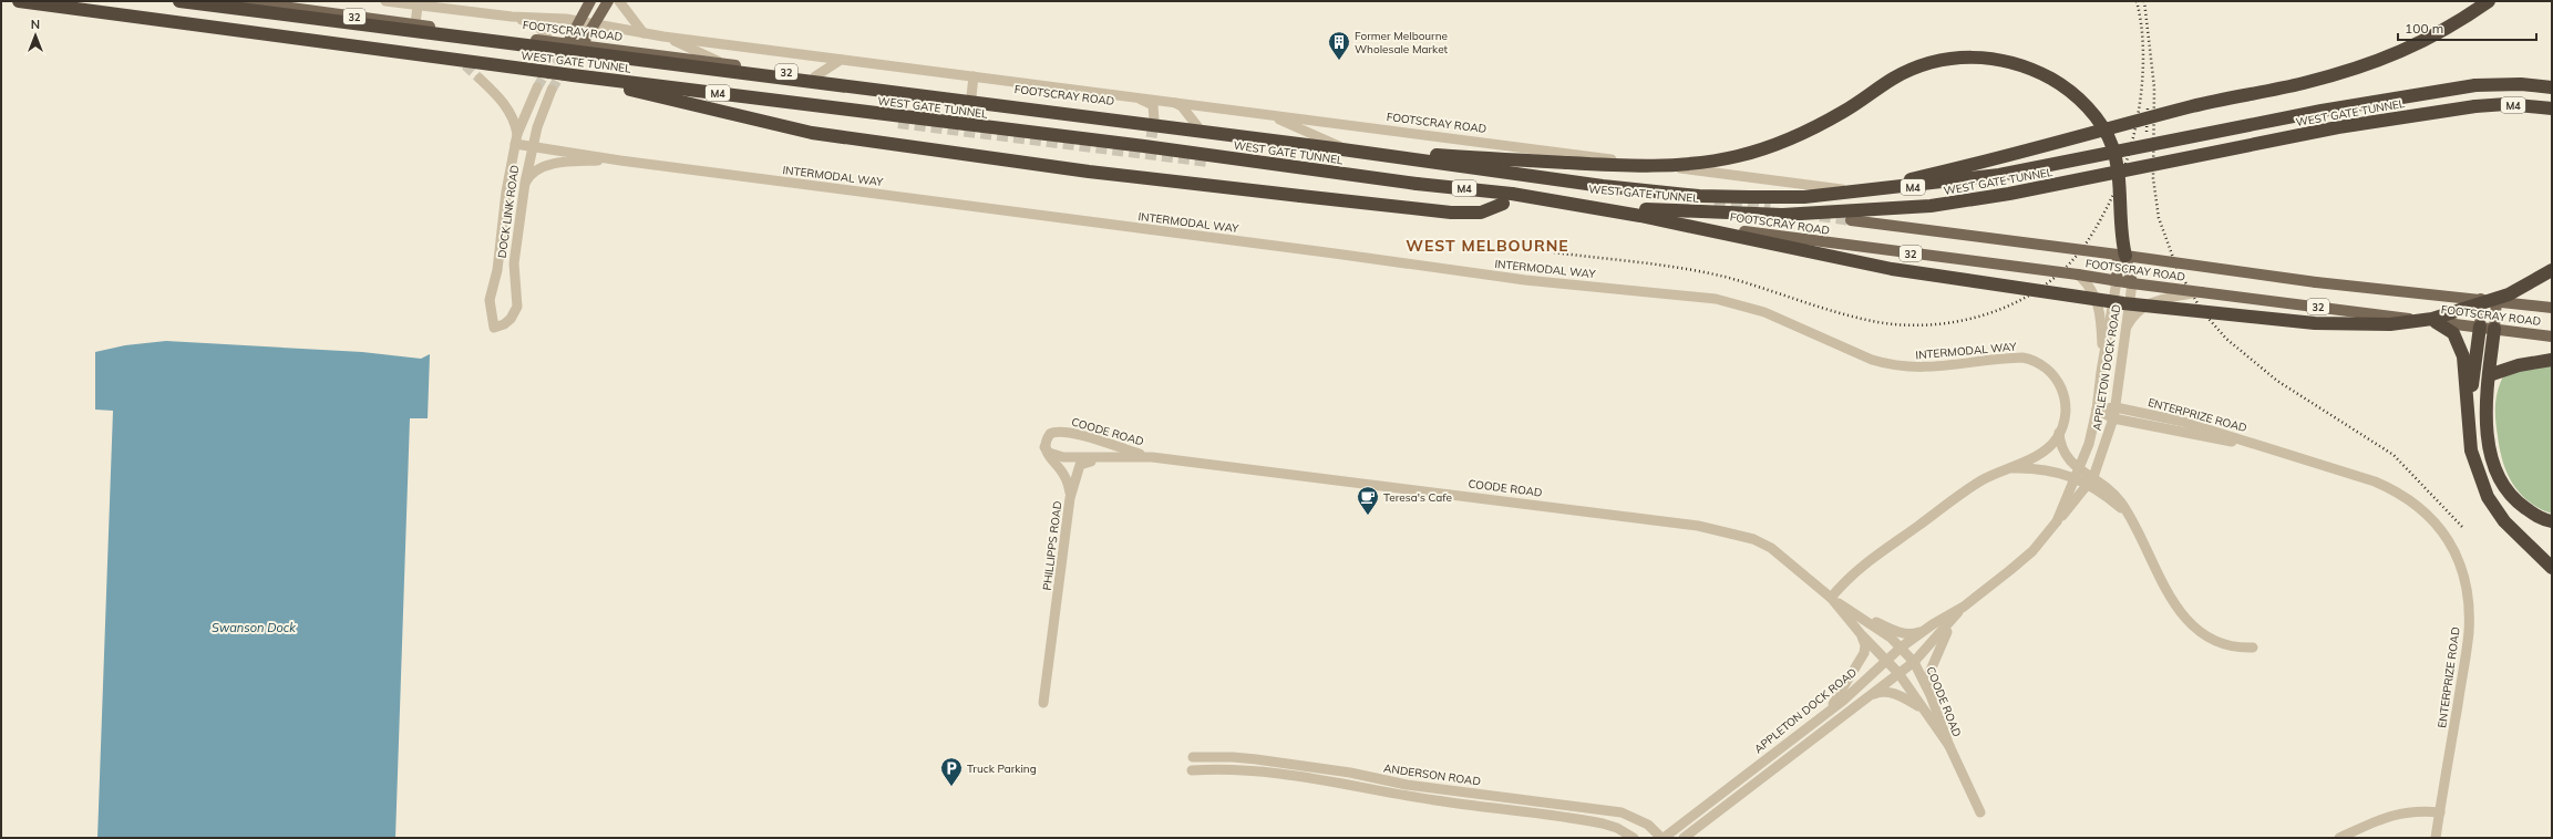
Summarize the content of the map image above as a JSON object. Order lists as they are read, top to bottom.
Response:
{
  "streets": {
    "highway": ["WEST GATE TUNNEL", "M4"],
    "main road": ["32", "FOOTSCRAY ROAD", "APPLETON DOCK ROAD"],
    "street": [
      "INTERMODAL WAY",
      "DOCK LINK ROAD",
      "ENTERPRIZE ROAD",
      "COODE ROAD",
      "PHILLIPPS ROAD",
      "ANDERSON ROAD"
    ]
  },
  "crossings": [
    ["FOOTSCRAY ROAD", "WEST GATE TUNNEL"],
    ["FOOTSCRAY ROAD", "APPLETON DOCK ROAD"],
    ["INTERMODAL WAY", "DOCK LINK ROAD"],
    ["INTERMODAL WAY", "COODE ROAD"],
    ["APPLETON DOCK ROAD", "ENTERPRIZE ROAD"],
    ["APPLETON DOCK ROAD", "COODE ROAD"],
    ["APPLETON DOCK ROAD", "ANDERSON ROAD"],
    ["COODE ROAD", "PHILLIPPS ROAD"]
  ],
  "districts": ["WEST MELBOURNE"],
  "water": ["Swanson Dock"],
  "places": {
    "building": ["Former Melbourne Wholesale Market"],
    "cafe": ["Teresa's Cafe"],
    "parking": ["Truck Parking"]
  },
  "scale_bar": "100 m",
  "north": "top"
}
